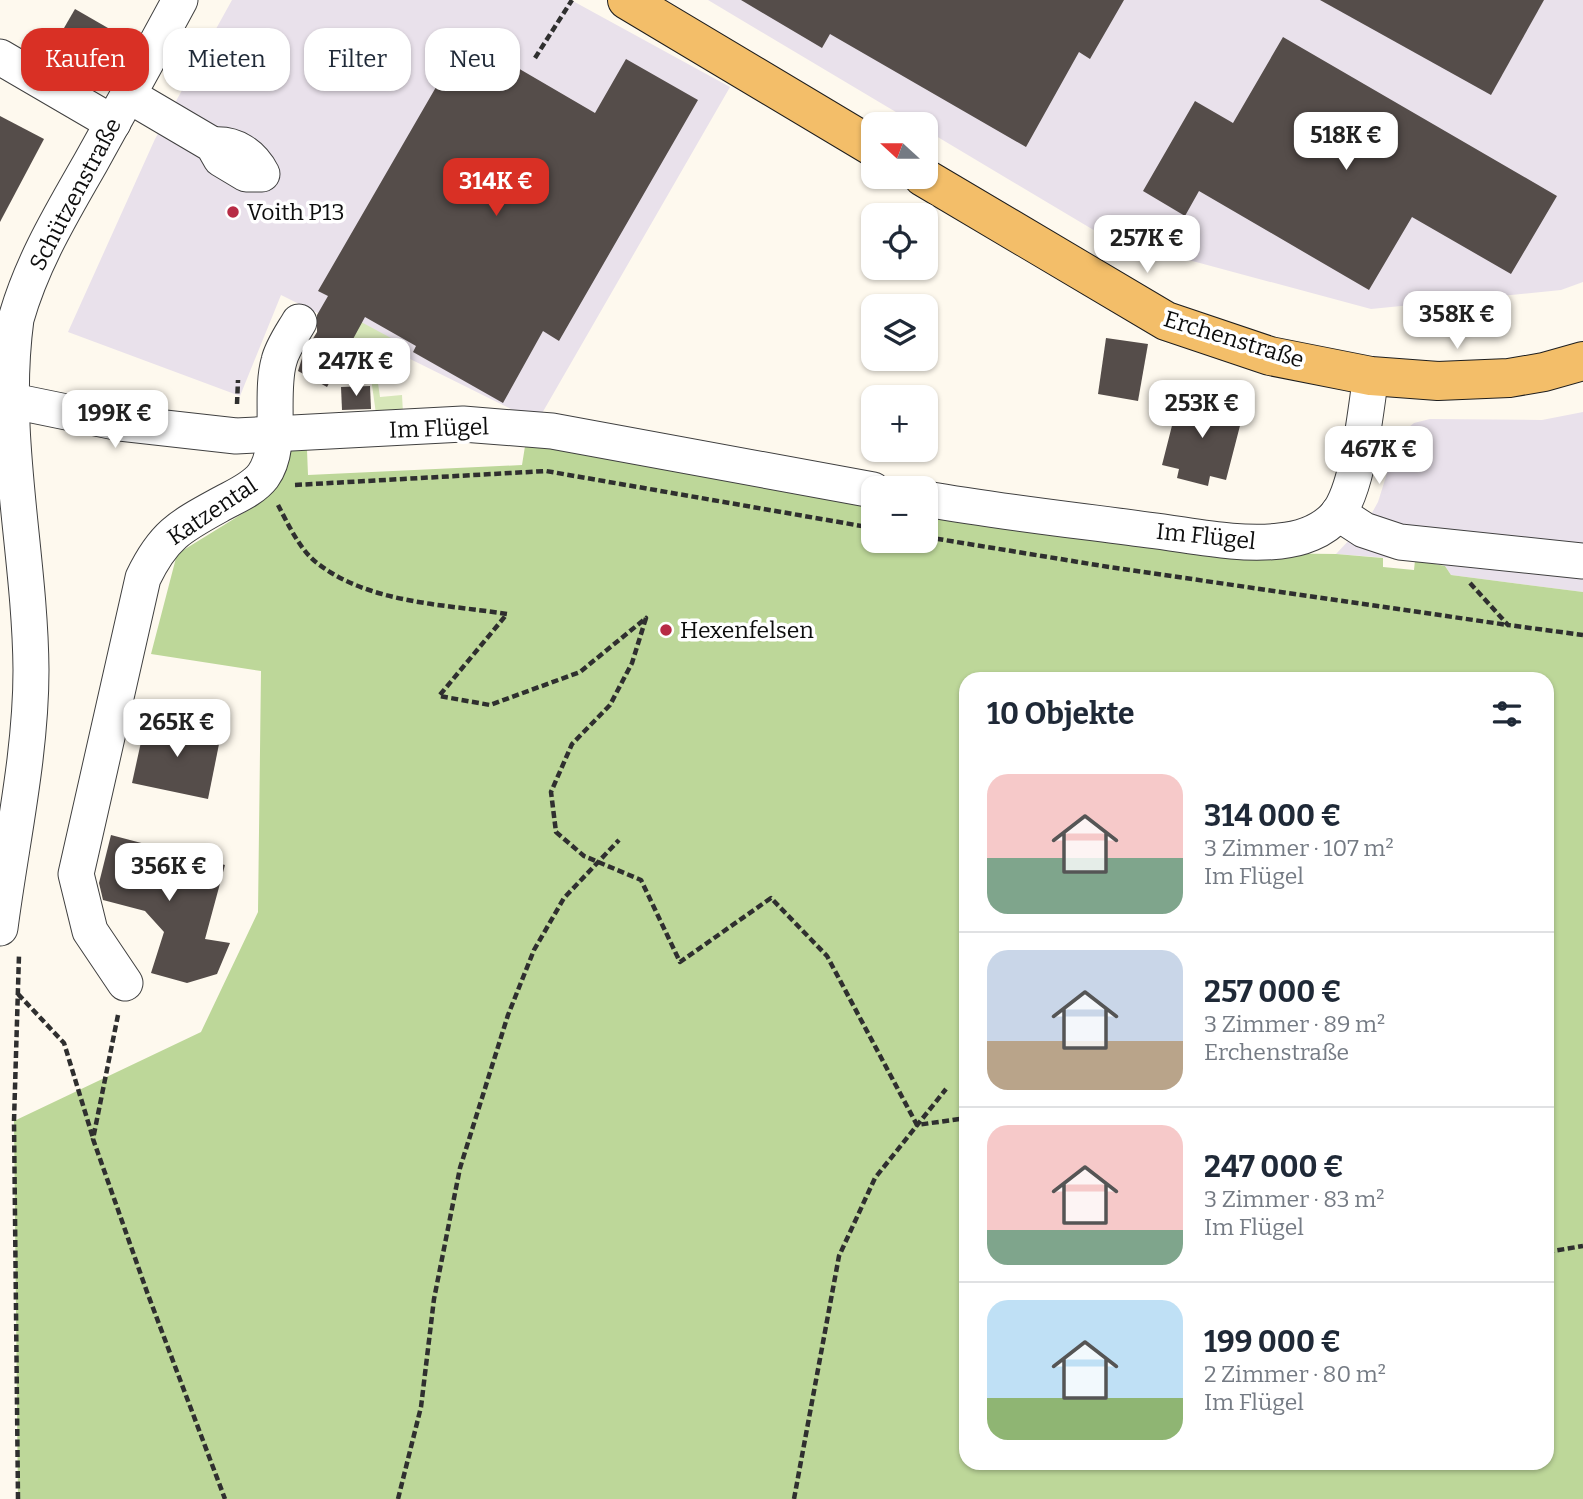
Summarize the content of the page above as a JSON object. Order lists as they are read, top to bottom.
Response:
{
  "streets": {
    "main road": ["Erchenstraße"],
    "street": ["Schützenstraße", "Im Flügel", "Katzental"]
  },
  "crossings": [
    ["Schützenstraße", "Im Flügel"],
    ["Im Flügel", "Katzental"]
  ],
  "places": ["Voith P13", "Hexenfelsen"],
  "north": "left",
  "page": {
    "chip": [
      "Kaufen",
      "Mieten",
      "Filter",
      "Neu"
    ],
    "map_buttons": ["+", "−"],
    "price": [
      "518K €",
      "314K €",
      "257K €",
      "358K €",
      "247K €",
      "253K €",
      "199K €",
      "467K €",
      "265K €",
      "356K €"
    ],
    "heading": "10 Objekte",
    "list": [
      {
        "name": "314 000 €",
        "note": "3 Zimmer · 107 m² · Im Flügel"
      },
      {
        "name": "257 000 €",
        "note": "3 Zimmer · 89 m² · Erchenstraße"
      },
      {
        "name": "247 000 €",
        "note": "3 Zimmer · 83 m² · Im Flügel"
      },
      {
        "name": "199 000 €",
        "note": "2 Zimmer · 80 m² · Im Flügel"
      }
    ]
  }
}
